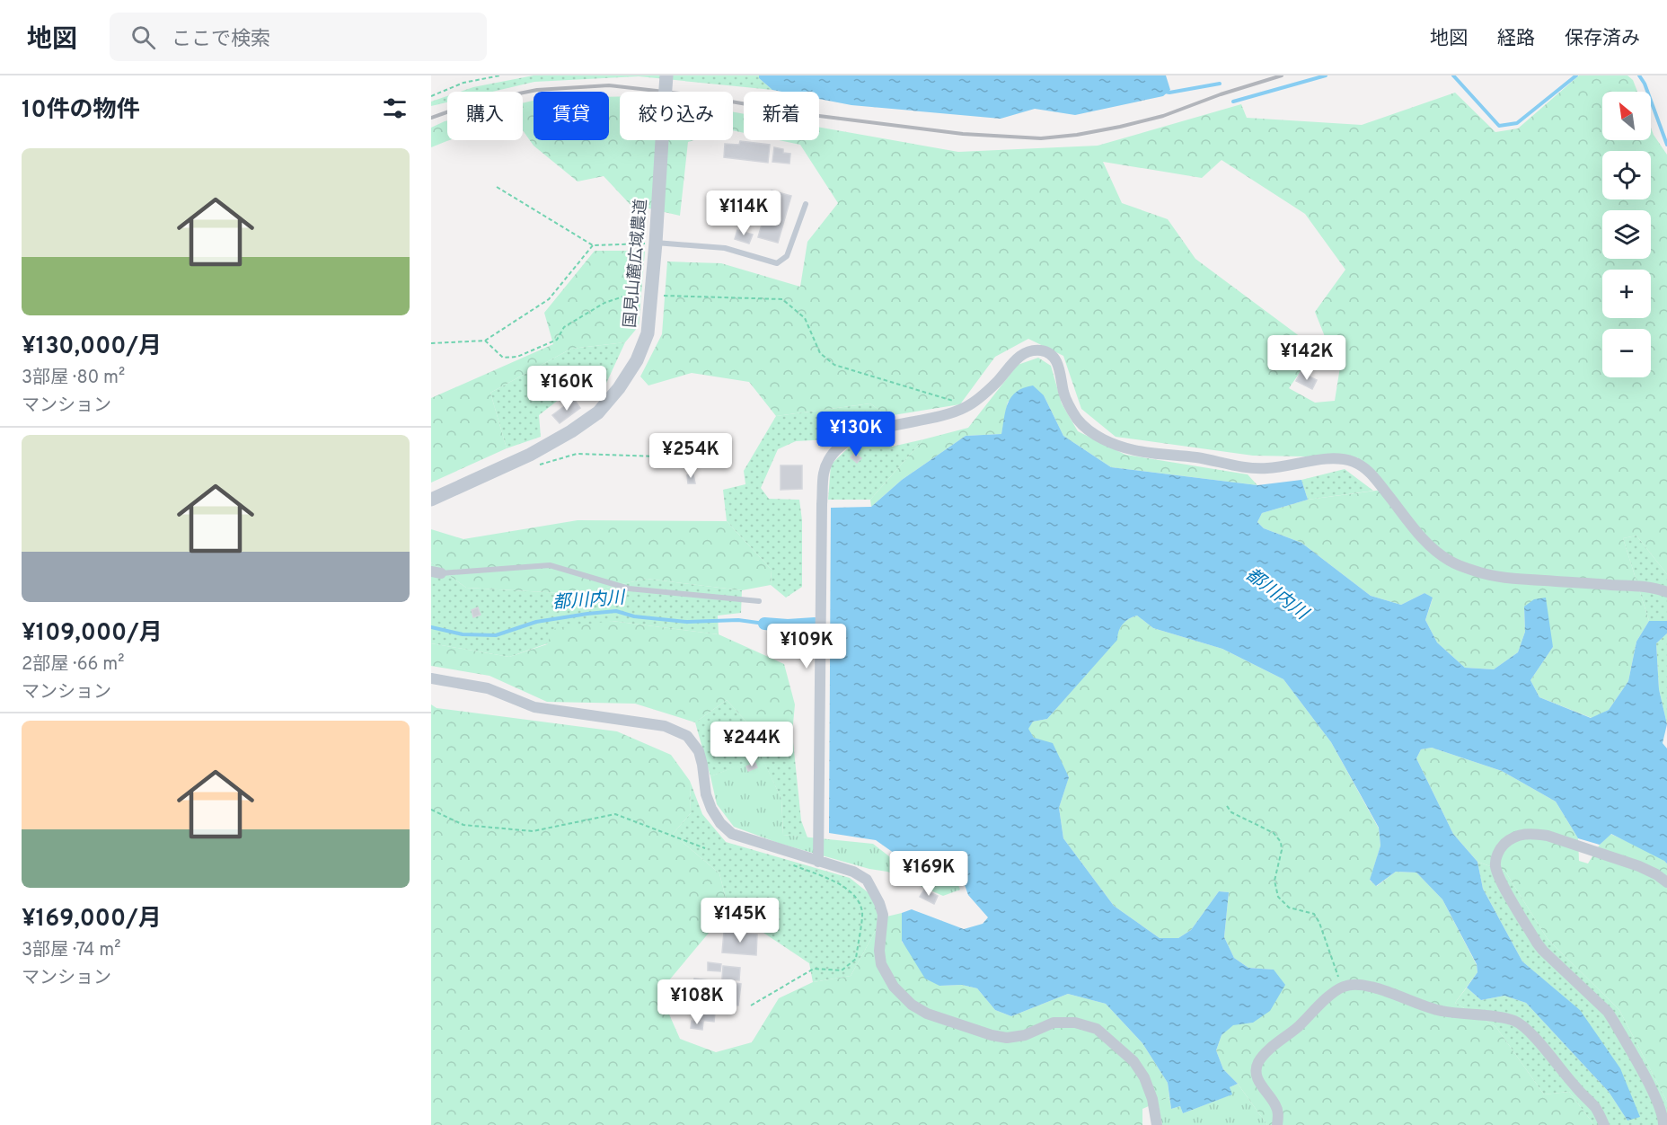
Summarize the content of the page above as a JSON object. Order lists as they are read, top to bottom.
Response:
{
  "streets": {
    "street": ["国見山麓広域農道"]
  },
  "water": ["都川内川"],
  "north": "top left",
  "page": {
    "header": "地図",
    "search": "ここで検索",
    "nav": ["地図", "経路", "保存済み"],
    "heading": "10件の物件",
    "map_buttons": ["+", "−"],
    "chip": [
      "購入",
      "賃貸",
      "絞り込み",
      "新着"
    ],
    "list": [
      {
        "name": "¥130,000/月",
        "note": "3部屋 · 80 m² · マンション"
      },
      {
        "name": "¥109,000/月",
        "note": "2部屋 · 66 m² · マンション"
      },
      {
        "name": "¥169,000/月",
        "note": "3部屋 · 74 m² · マンション"
      }
    ],
    "price": [
      "¥114K",
      "¥142K",
      "¥160K",
      "¥130K",
      "¥254K",
      "¥109K",
      "¥244K",
      "¥169K",
      "¥145K",
      "¥108K"
    ]
  }
}
